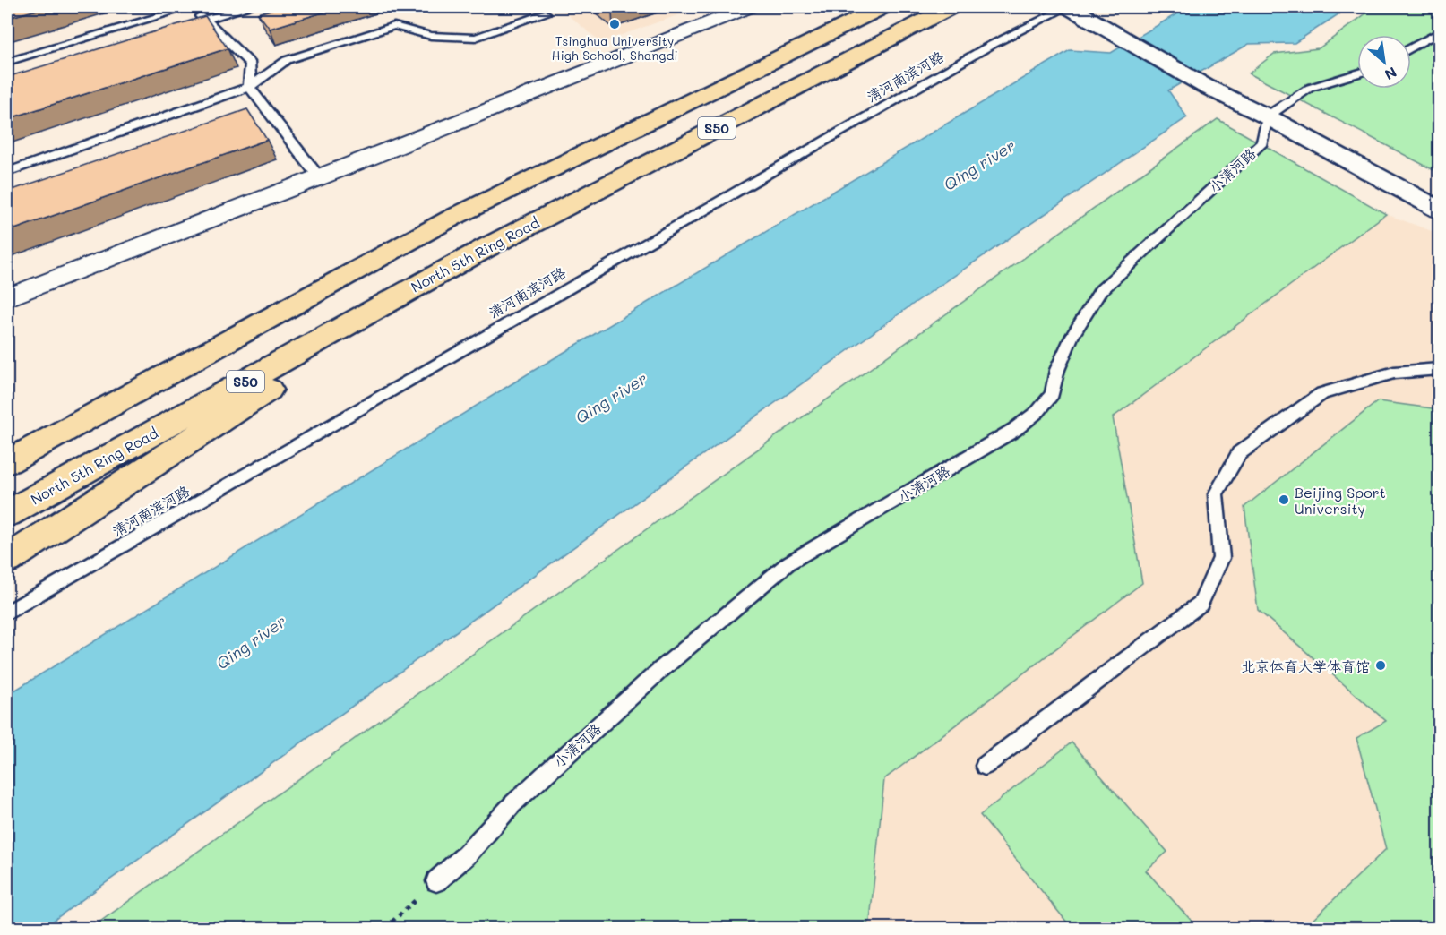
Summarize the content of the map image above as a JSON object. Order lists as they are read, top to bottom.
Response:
{
  "streets": {
    "highway": ["S50", "North 5th Ring Road"],
    "lane": ["清河南滨河路", "小清河路"]
  },
  "water": ["Qing river"],
  "places": ["Tsinghua University High School, Shangdi", "Beijing Sport University", "北京体育大学体育馆"],
  "north": "bottom right"
}
